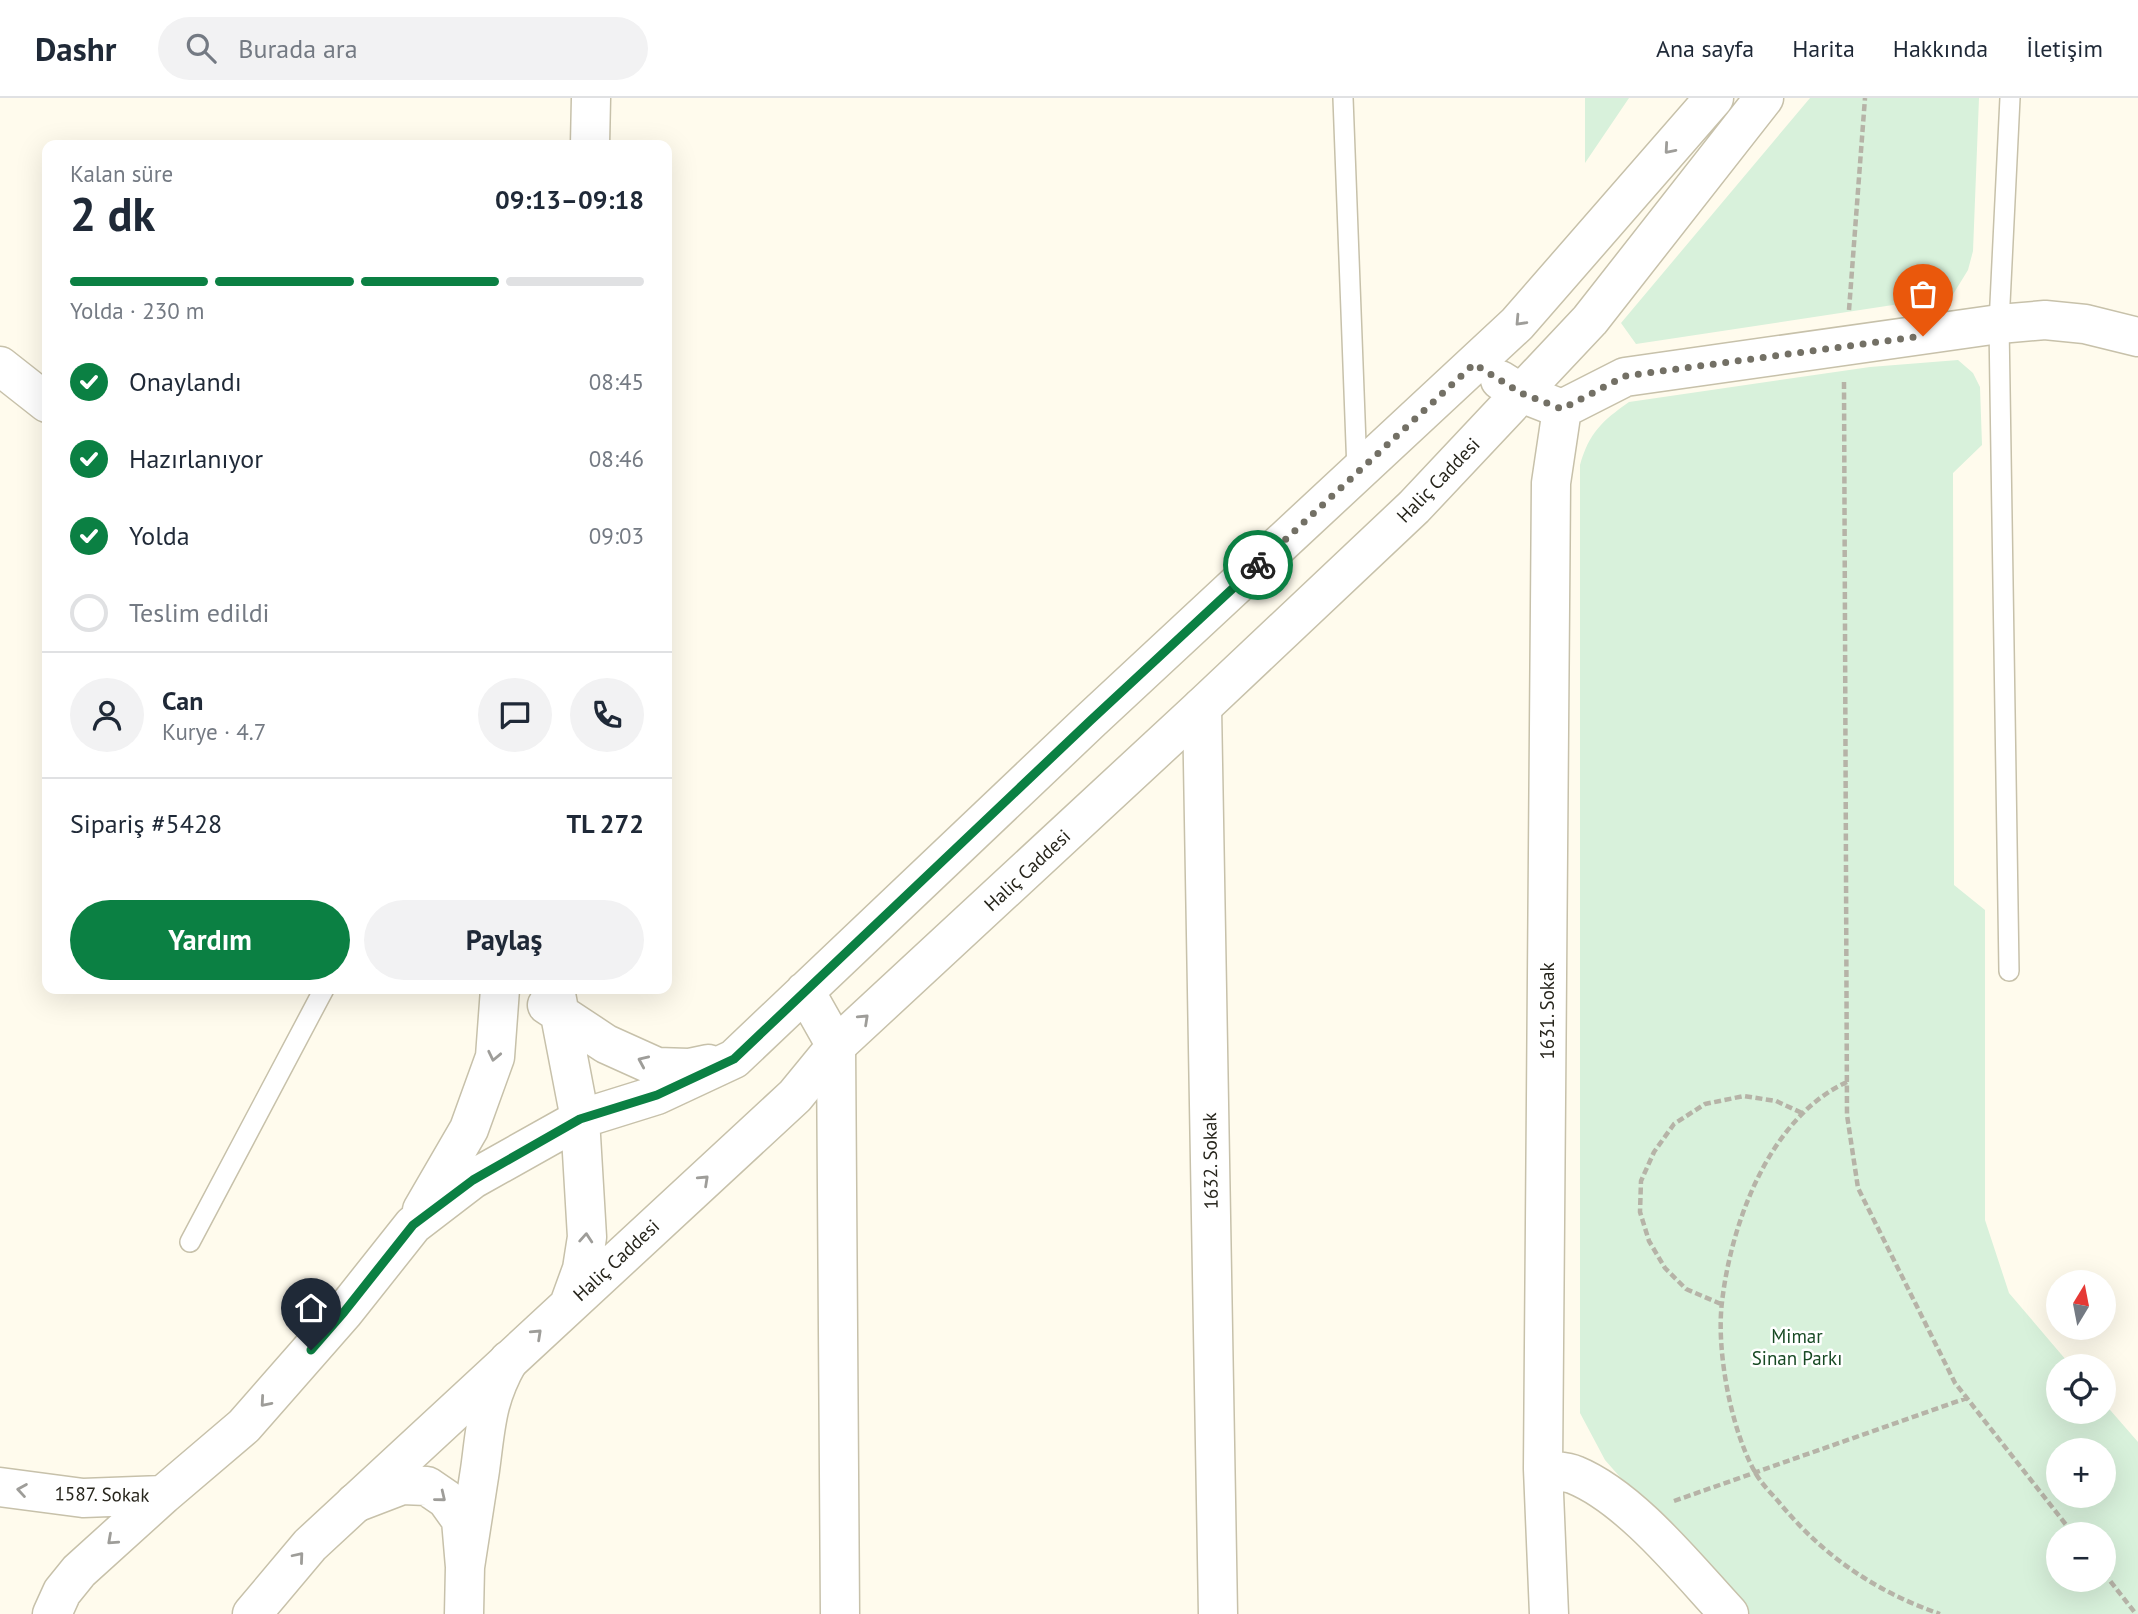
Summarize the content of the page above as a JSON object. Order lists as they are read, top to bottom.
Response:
{
  "streets": {
    "main road": [
      "Haliç Caddesi",
      "1631. Sokak",
      "1632. Sokak",
      "1587. Sokak"
    ]
  },
  "crossings": [
    ["Haliç Caddesi", "1632. Sokak"]
  ],
  "one_way": ["1587. Sokak"],
  "parks": ["Mimar Sinan Parkı"],
  "north": "top",
  "page": {
    "header": "Dashr",
    "search": "Burada ara",
    "nav": [
      "Ana sayfa",
      "Harita",
      "Hakkında",
      "İletişim"
    ],
    "heading": ["2 dk", "Kalan süre", "09:13–09:18"],
    "panel": [
      "Can",
      "Kurye · 4.7",
      "Sipariş #5428",
      "TL 272"
    ],
    "bar": "Yolda · 230 m",
    "list": [
      ["Onaylandı", "08:45"],
      ["Hazırlanıyor", "08:46"],
      ["Yolda", "09:03"],
      "Teslim edildi"
    ],
    "buttons": ["Yardım", "Paylaş"],
    "map_buttons": ["+", "−"]
  }
}
